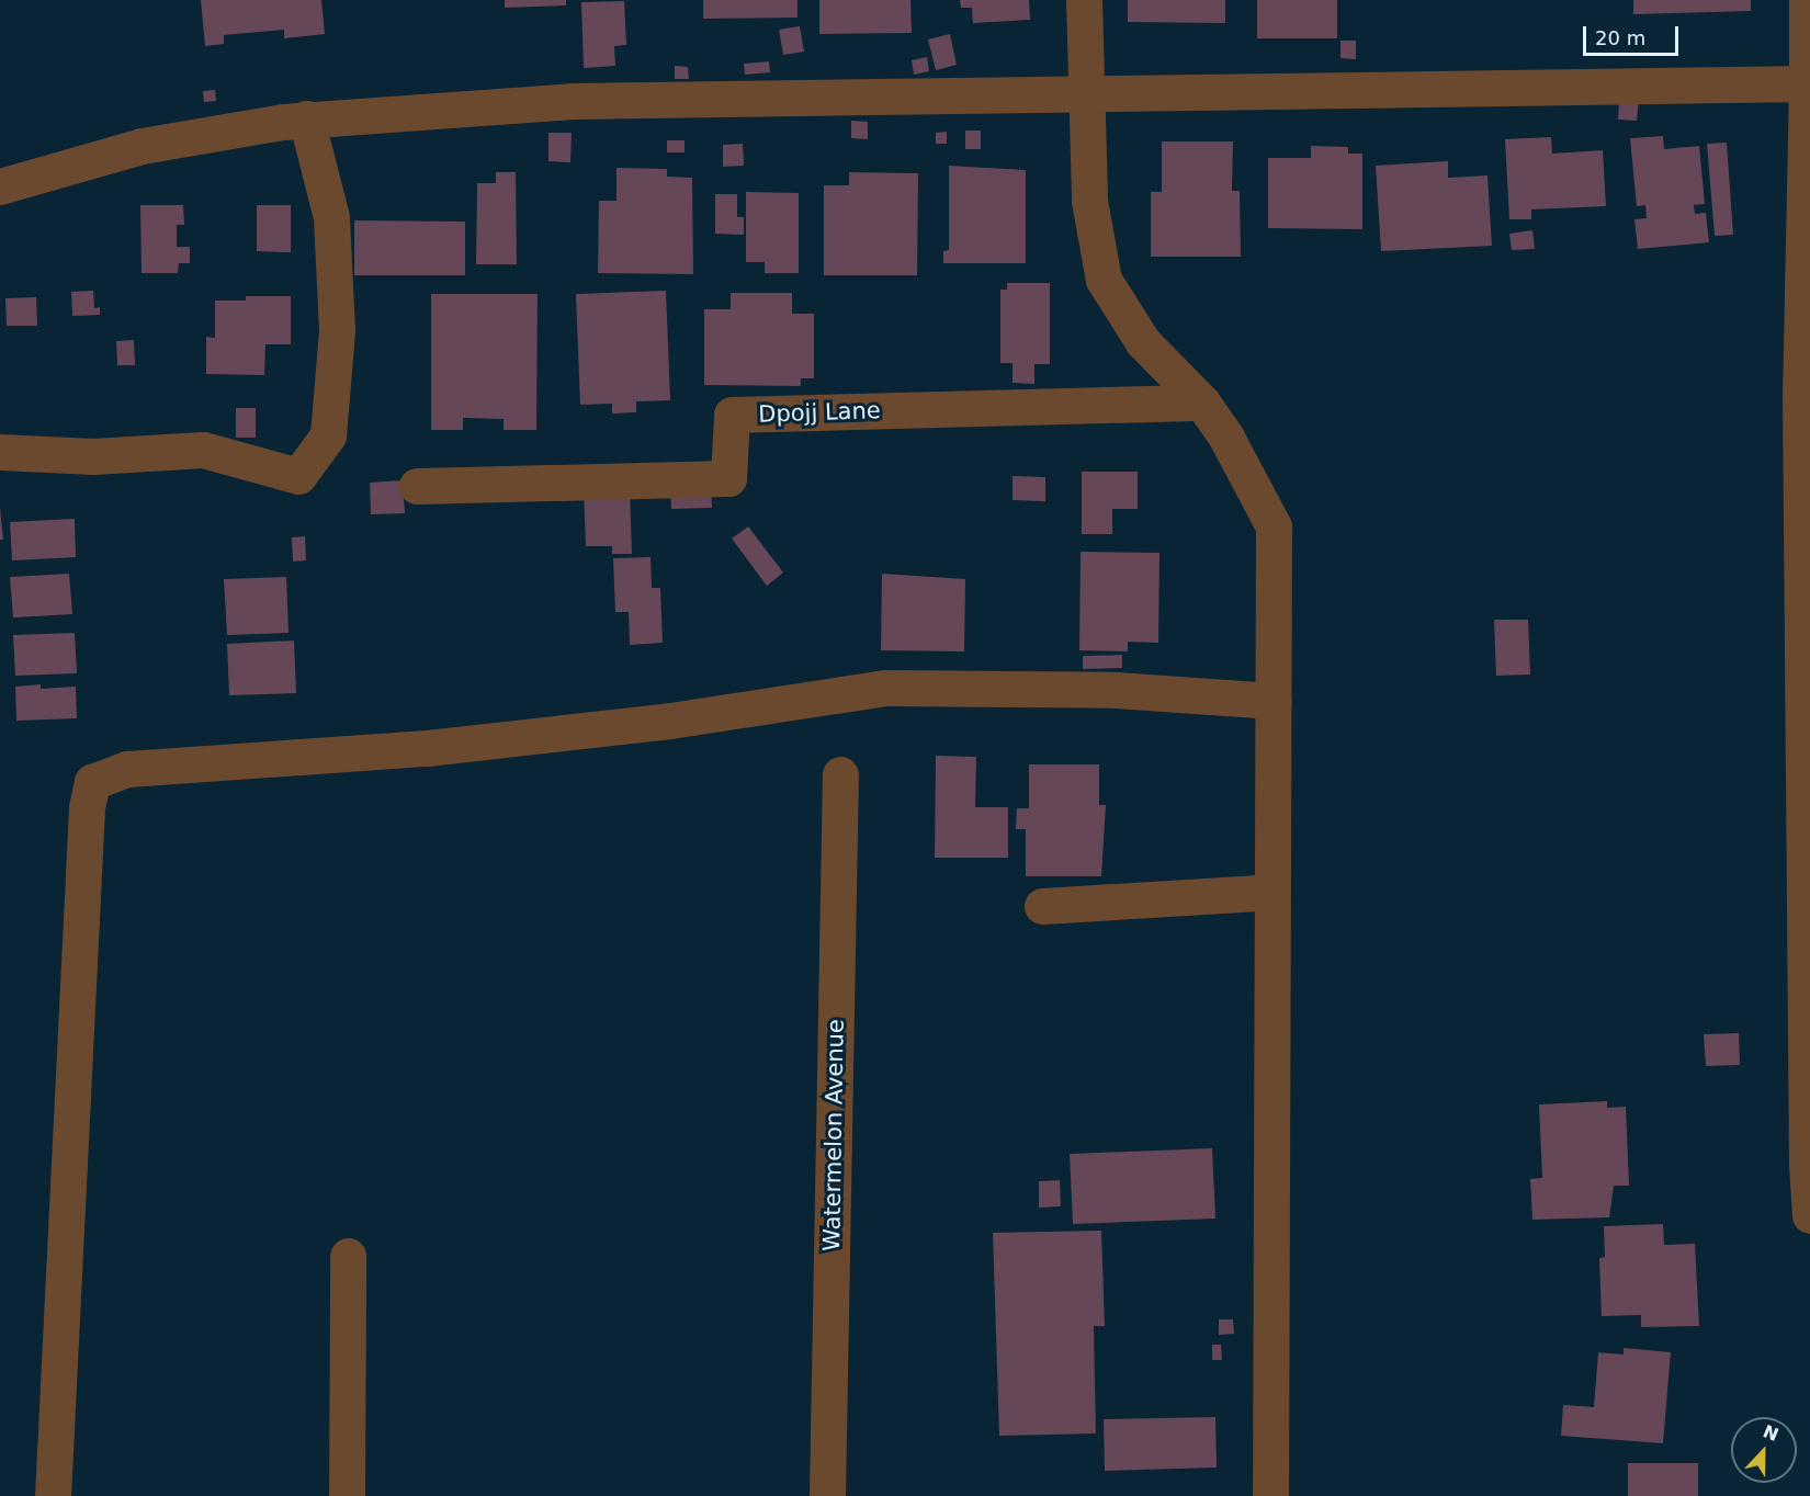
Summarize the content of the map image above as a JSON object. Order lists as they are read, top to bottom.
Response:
{
  "streets": {
    "street": ["Dpojj Lane", "Watermelon Avenue"]
  },
  "scale_bar": "20 m",
  "north": "top"
}
